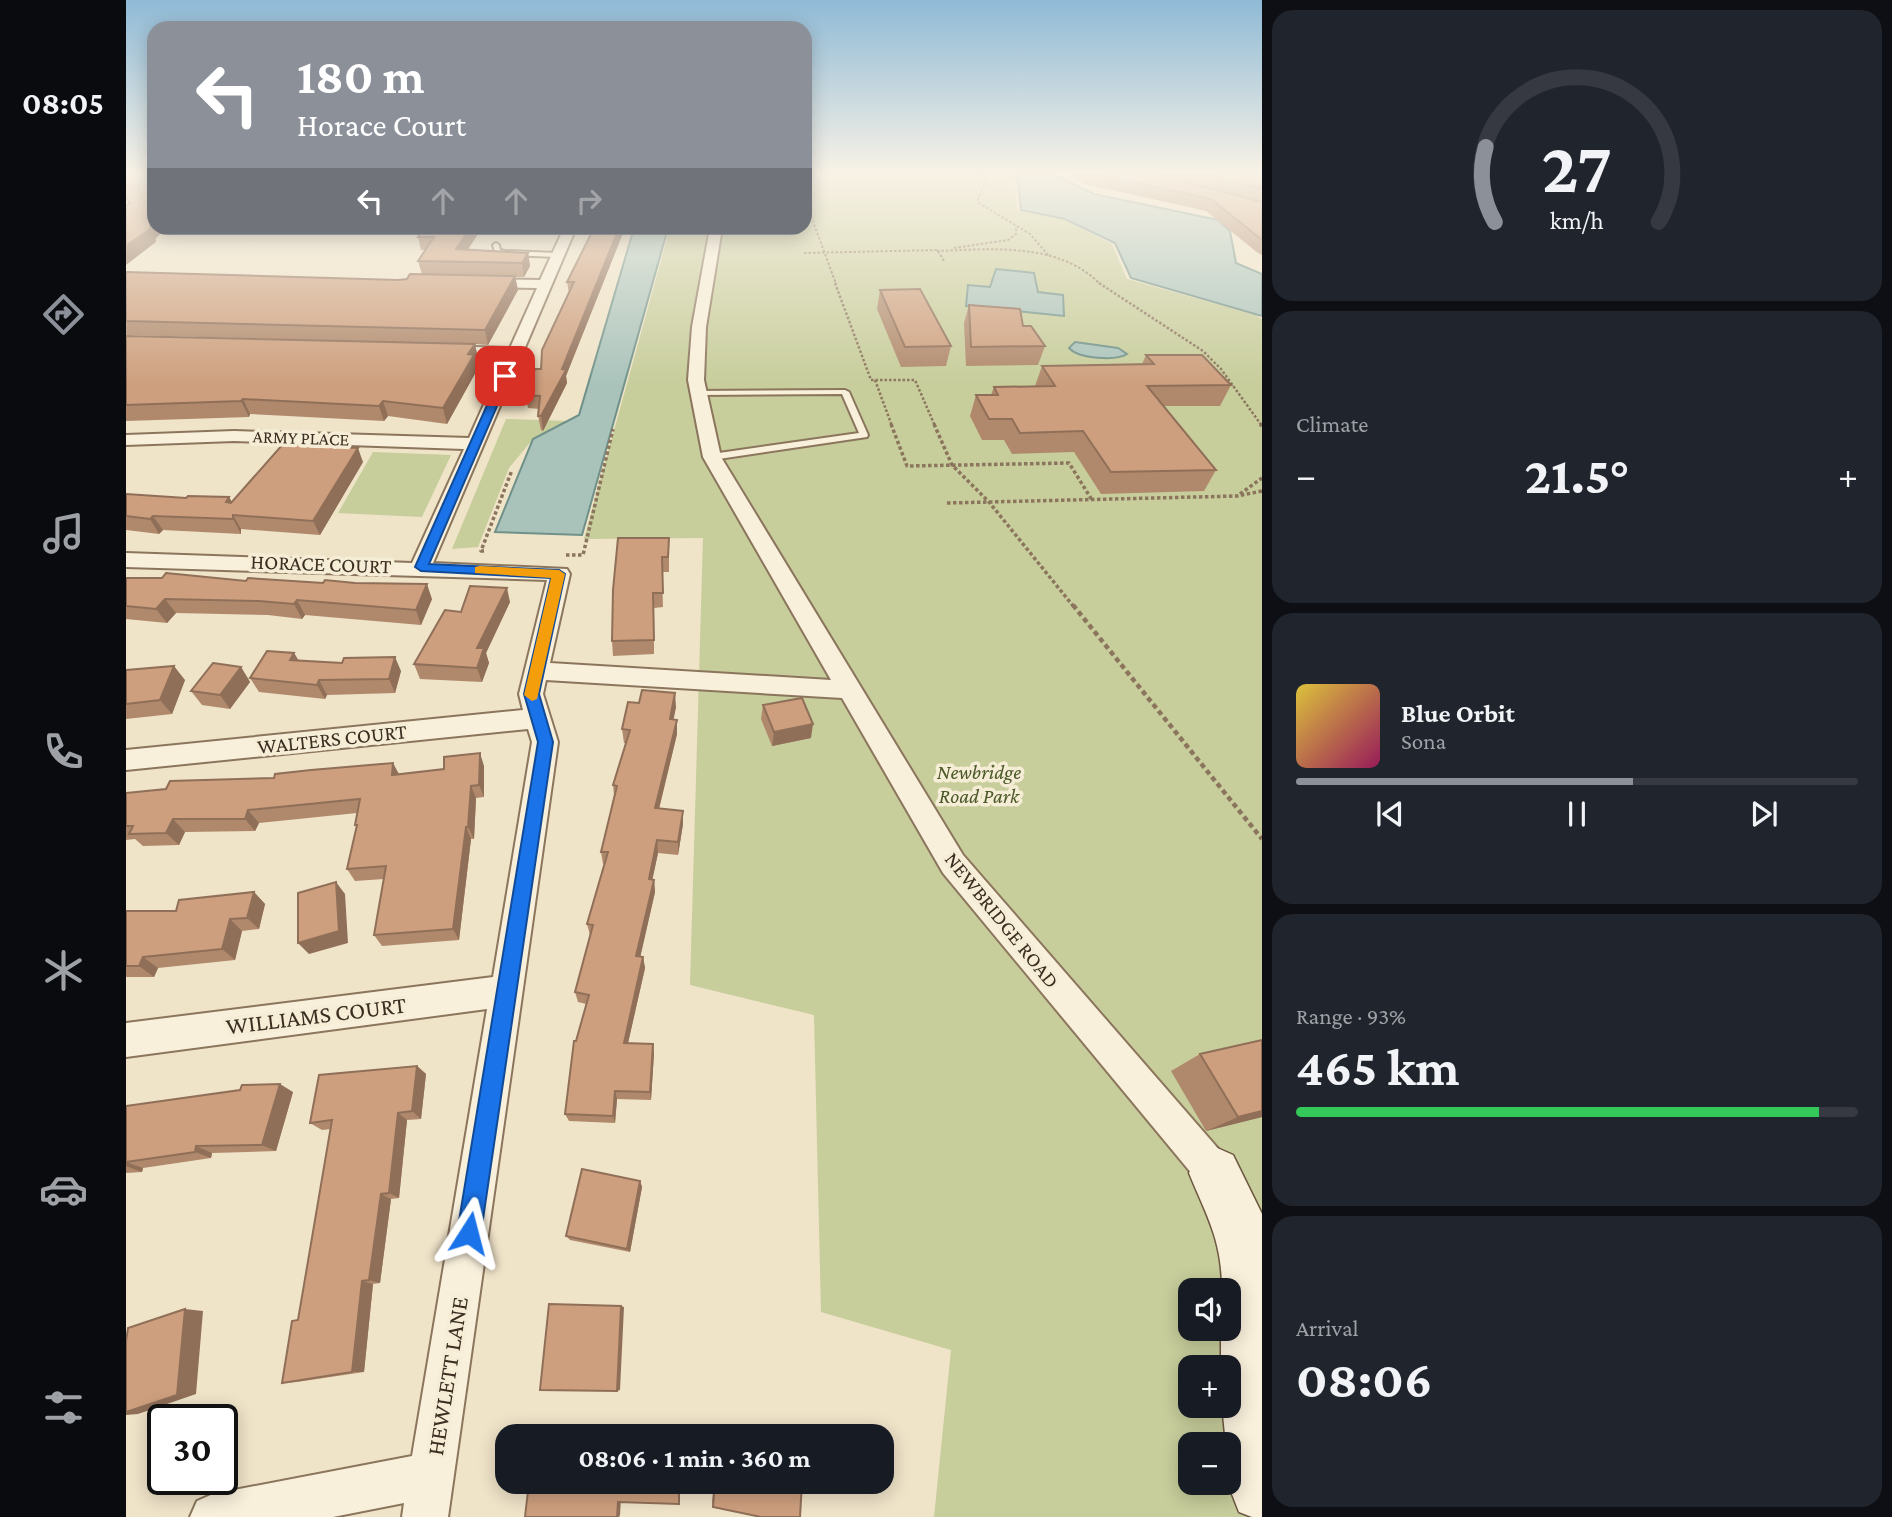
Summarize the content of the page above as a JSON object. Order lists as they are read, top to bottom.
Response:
{
  "streets": {
    "street": [
      "ARMY PLACE",
      "HORACE COURT",
      "WALTERS COURT",
      "NEWBRIDGE ROAD",
      "WILLIAMS COURT",
      "HEWLETT LANE"
    ]
  },
  "crossings": [
    ["HORACE COURT", "HEWLETT LANE"],
    ["WALTERS COURT", "HEWLETT LANE"],
    ["WILLIAMS COURT", "HEWLETT LANE"]
  ],
  "parks": ["Newbridge Road Park"],
  "page": {
    "tabs": "08:05",
    "turn": ["180 m", "Horace Court"],
    "tile": [
      "Climate",
      ["Range · 93%", "465 km"],
      ["Arrival", "08:06"]
    ],
    "heat": ["−", "21.5°", "+"],
    "song": ["Blue Orbit", "Sona"],
    "map_buttons": ["+", "−"],
    "limit": "30",
    "trip": "08:06 · 1 min · 360 m",
    "gauge": ["27", "km/h"]
  }
}
